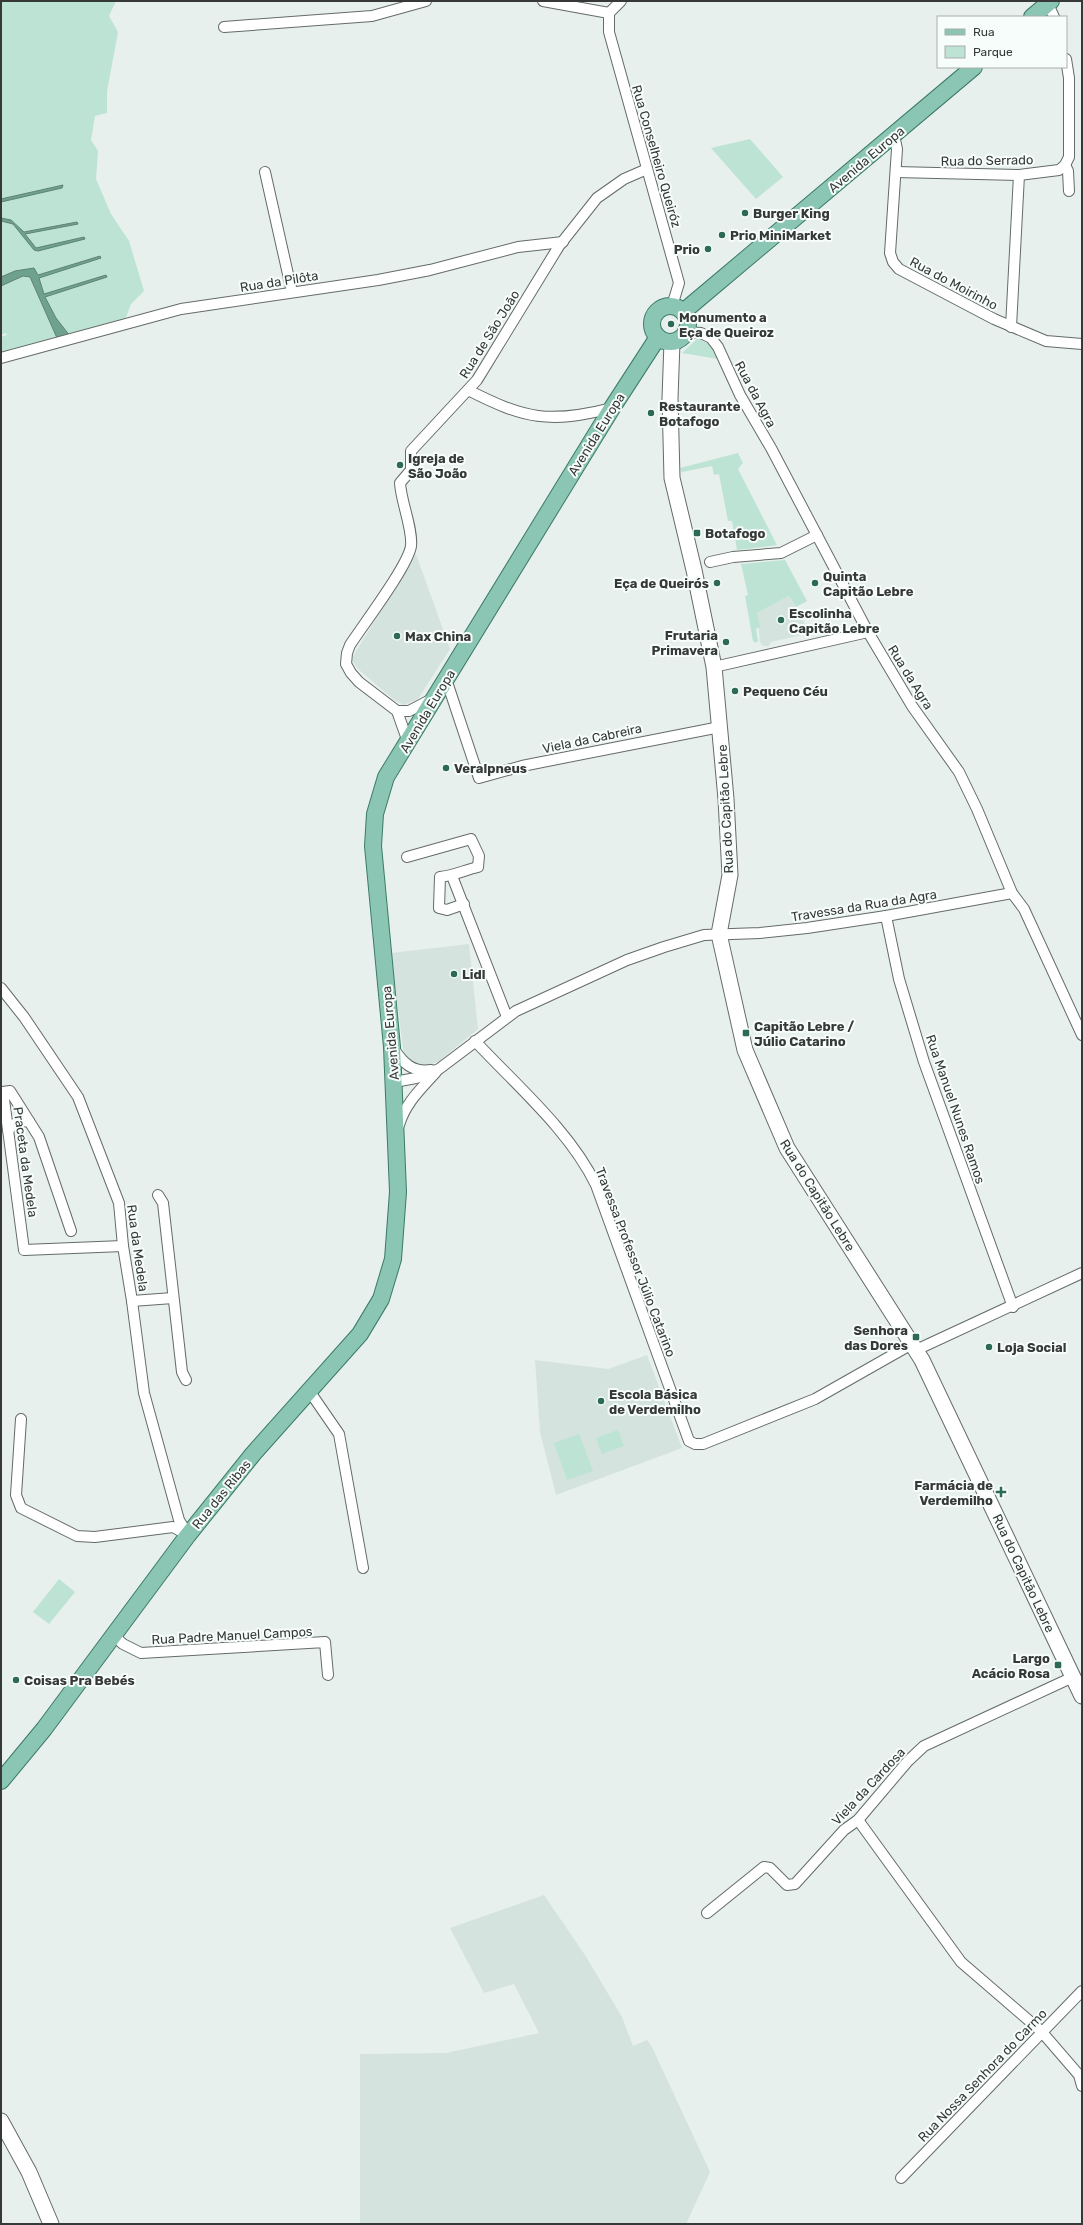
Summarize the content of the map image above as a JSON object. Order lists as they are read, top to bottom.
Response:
{
  "streets": {
    "main road": ["Avenida Europa", "Rua do Capitão Lebre", "Rua das Ribas"],
    "street": [
      "Rua Conselheiro Queiróz",
      "Rua do Serrado",
      "Rua da Pilôta",
      "Rua do Moirinho",
      "Rua de São João",
      "Rua da Agra",
      "Viela da Cabreira",
      "Travessa da Rua da Agra",
      "Rua Manuel Nunes Ramos",
      "Praceta da Medela",
      "Rua da Medela",
      "Travessa Professor Júlio Catarino",
      "Rua Padre Manuel Campos",
      "Viela da Cardosa",
      "Rua Nossa Senhora do Carmo"
    ]
  },
  "crossings": [
    ["Rua Conselheiro Queiróz", "Avenida Europa"],
    ["Rua Conselheiro Queiróz", "Rua de São João"],
    ["Rua Conselheiro Queiróz", "Rua da Agra"],
    ["Rua Conselheiro Queiróz", "Rua do Capitão Lebre"],
    ["Avenida Europa", "Rua do Moirinho"],
    ["Avenida Europa", "Rua da Agra"],
    ["Avenida Europa", "Viela da Cabreira"],
    ["Avenida Europa", "Rua do Capitão Lebre"],
    ["Avenida Europa", "Rua das Ribas"],
    ["Rua do Serrado", "Rua do Moirinho"],
    ["Rua da Pilôta", "Rua de São João"],
    ["Rua da Agra", "Rua do Capitão Lebre"],
    ["Rua da Agra", "Travessa da Rua da Agra"],
    ["Viela da Cabreira", "Rua do Capitão Lebre"],
    ["Rua do Capitão Lebre", "Travessa da Rua da Agra"],
    ["Rua do Capitão Lebre", "Travessa Professor Júlio Catarino"],
    ["Rua do Capitão Lebre", "Viela da Cardosa"],
    ["Travessa da Rua da Agra", "Rua Manuel Nunes Ramos"],
    ["Travessa da Rua da Agra", "Travessa Professor Júlio Catarino"],
    ["Praceta da Medela", "Rua da Medela"],
    ["Rua da Medela", "Rua das Ribas"],
    ["Rua das Ribas", "Rua Padre Manuel Campos"]
  ],
  "places": {
    "other": [
      "Burger King",
      "Prio MiniMarket",
      "Prio",
      "Monumento a Eça de Queiroz",
      "Restaurante Botafogo",
      "Igreja de São João",
      "Eça de Queirós",
      "Quinta Capitão Lebre",
      "Escolinha Capitão Lebre",
      "Max China",
      "Frutaria Primavera",
      "Pequeno Céu",
      "Veralpneus",
      "Lidl",
      "Loja Social",
      "Escola Básica de Verdemilho",
      "Coisas Pra Bebés"
    ],
    "transit": [
      "Botafogo",
      "Capitão Lebre / Júlio Catarino",
      "Senhora das Dores",
      "Largo Acácio Rosa"
    ],
    "health": ["Farmácia de Verdemilho"]
  },
  "legend": ["Rua", "Parque"]
}
